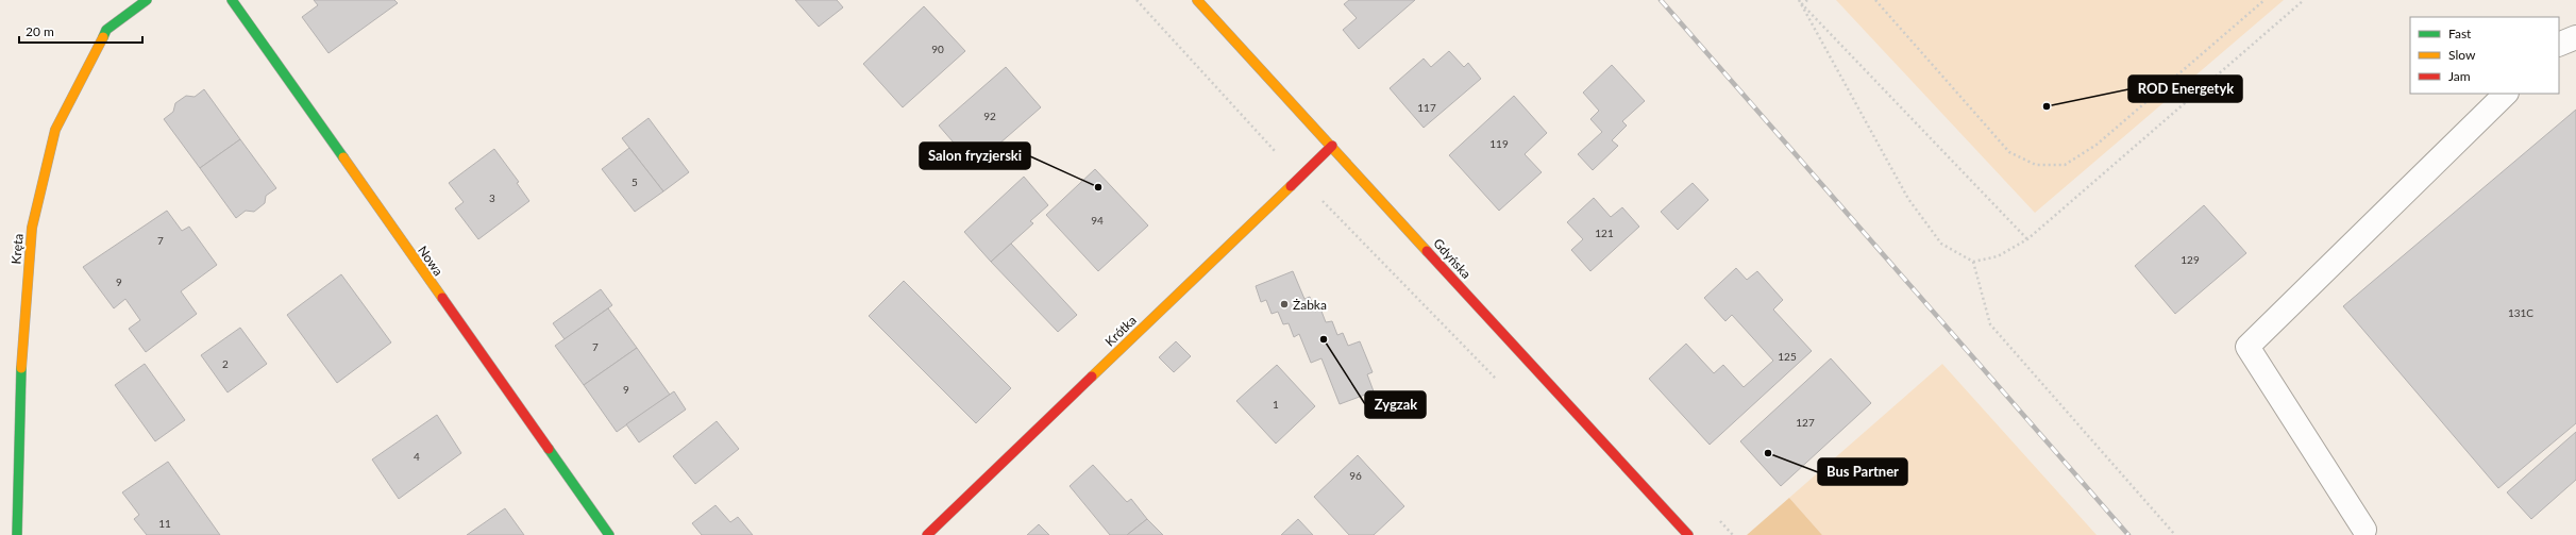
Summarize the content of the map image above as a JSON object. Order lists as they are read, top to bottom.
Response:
{
  "streets": {
    "street": [
      "Kręta",
      "Gdyńska",
      "Nowa",
      "Krótka"
    ]
  },
  "crossings": [
    ["Gdyńska", "Krótka"]
  ],
  "places": [
    "ROD Energetyk",
    "Salon fryzjerski",
    "Żabka",
    "Zygzak",
    "Bus Partner"
  ],
  "house_numbers": [
    "90",
    "117",
    "92",
    "119",
    "5",
    "3",
    "94",
    "121",
    "7",
    "129",
    "9",
    "131C",
    "7",
    "125",
    "2",
    "9",
    "1",
    "127",
    "4",
    "96",
    "11"
  ],
  "legend": ["Fast", "Slow", "Jam"],
  "scale_bar": "20 m"
}
